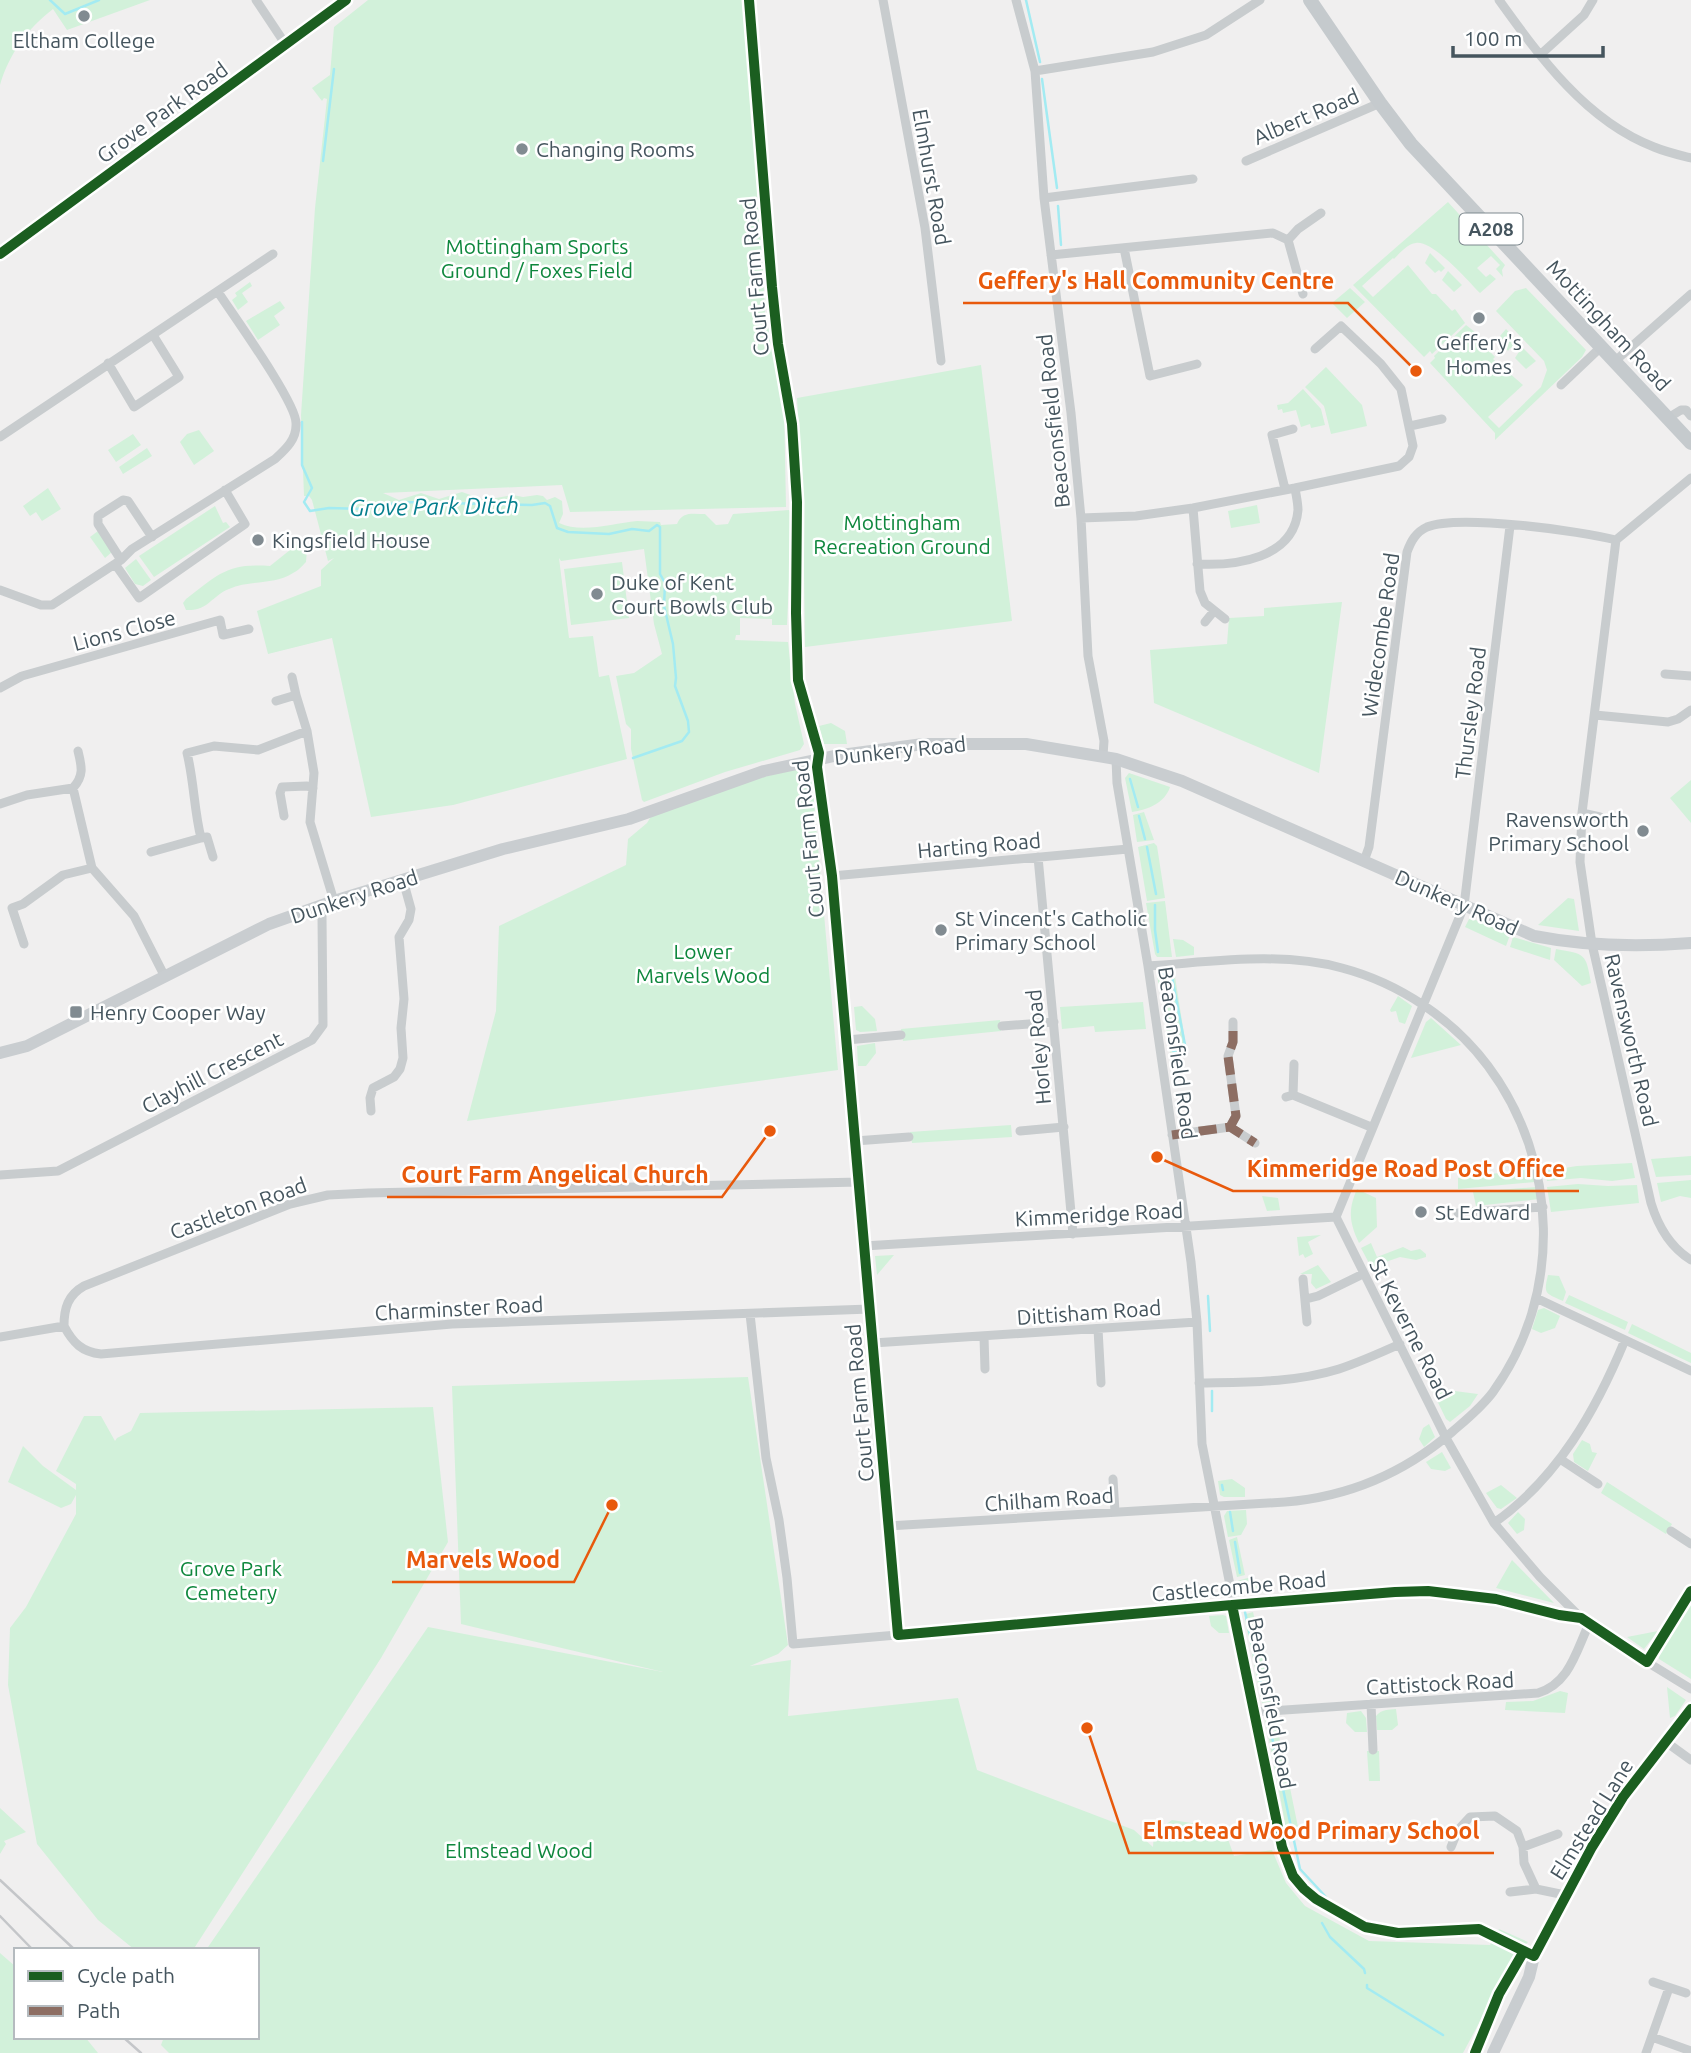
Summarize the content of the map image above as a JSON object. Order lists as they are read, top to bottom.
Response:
{
  "streets": {
    "main road": ["A208", "Mottingham Road"],
    "street": [
      "Grove Park Road",
      "Albert Road",
      "Elmhurst Road",
      "Court Farm Road",
      "Beaconsfield Road",
      "Lions Close",
      "Widecombe Road",
      "Thursley Road",
      "Dunkery Road",
      "Harting Road",
      "Ravensworth Road",
      "Horley Road",
      "Clayhill Crescent",
      "Castleton Road",
      "Kimmeridge Road",
      "Charminster Road",
      "Dittisham Road",
      "St Keverne Road",
      "Chilham Road",
      "Castlecombe Road",
      "Cattistock Road",
      "Elmstead Lane"
    ]
  },
  "crossings": [
    ["Albert Road", "Mottingham Road"],
    ["Court Farm Road", "Dunkery Road"],
    ["Court Farm Road", "Harting Road"],
    ["Court Farm Road", "Castleton Road"],
    ["Court Farm Road", "Kimmeridge Road"],
    ["Court Farm Road", "Charminster Road"],
    ["Court Farm Road", "Dittisham Road"],
    ["Court Farm Road", "Chilham Road"],
    ["Court Farm Road", "Castlecombe Road"],
    ["Beaconsfield Road", "Dunkery Road"],
    ["Beaconsfield Road", "Harting Road"],
    ["Beaconsfield Road", "Kimmeridge Road"],
    ["Beaconsfield Road", "Dittisham Road"],
    ["Beaconsfield Road", "Chilham Road"],
    ["Beaconsfield Road", "Castlecombe Road"],
    ["Beaconsfield Road", "Cattistock Road"],
    ["Widecombe Road", "Thursley Road"],
    ["Widecombe Road", "Dunkery Road"],
    ["Widecombe Road", "Ravensworth Road"],
    ["Thursley Road", "Dunkery Road"],
    ["Dunkery Road", "Ravensworth Road"],
    ["Dunkery Road", "Clayhill Crescent"],
    ["Harting Road", "Horley Road"],
    ["Horley Road", "Kimmeridge Road"],
    ["Castleton Road", "Charminster Road"],
    ["Kimmeridge Road", "St Keverne Road"],
    ["Charminster Road", "Castlecombe Road"],
    ["St Keverne Road", "Chilham Road"],
    ["St Keverne Road", "Castlecombe Road"],
    ["St Keverne Road", "Cattistock Road"],
    ["Castlecombe Road", "Cattistock Road"]
  ],
  "water": ["Grove Park Ditch"],
  "parks": [
    "Mottingham Sports Ground / Foxes Field",
    "Mottingham Recreation Ground",
    "Lower Marvels Wood",
    "Grove Park Cemetery",
    "Elmstead Wood"
  ],
  "places": {
    "other": [
      "Eltham College",
      "Changing Rooms",
      "Geffery's Homes",
      "Geffery's Hall Community Centre",
      "Kingsfield House",
      "Duke of Kent Court Bowls Club",
      "Ravensworth Primary School",
      "St Vincent's Catholic Primary School",
      "Court Farm Angelical Church",
      "Kimmeridge Road Post Office",
      "St Edward",
      "Marvels Wood",
      "Elmstead Wood Primary School"
    ],
    "transit": ["Henry Cooper Way"]
  },
  "legend": ["Cycle path", "Path"],
  "scale_bar": "100 m"
}
